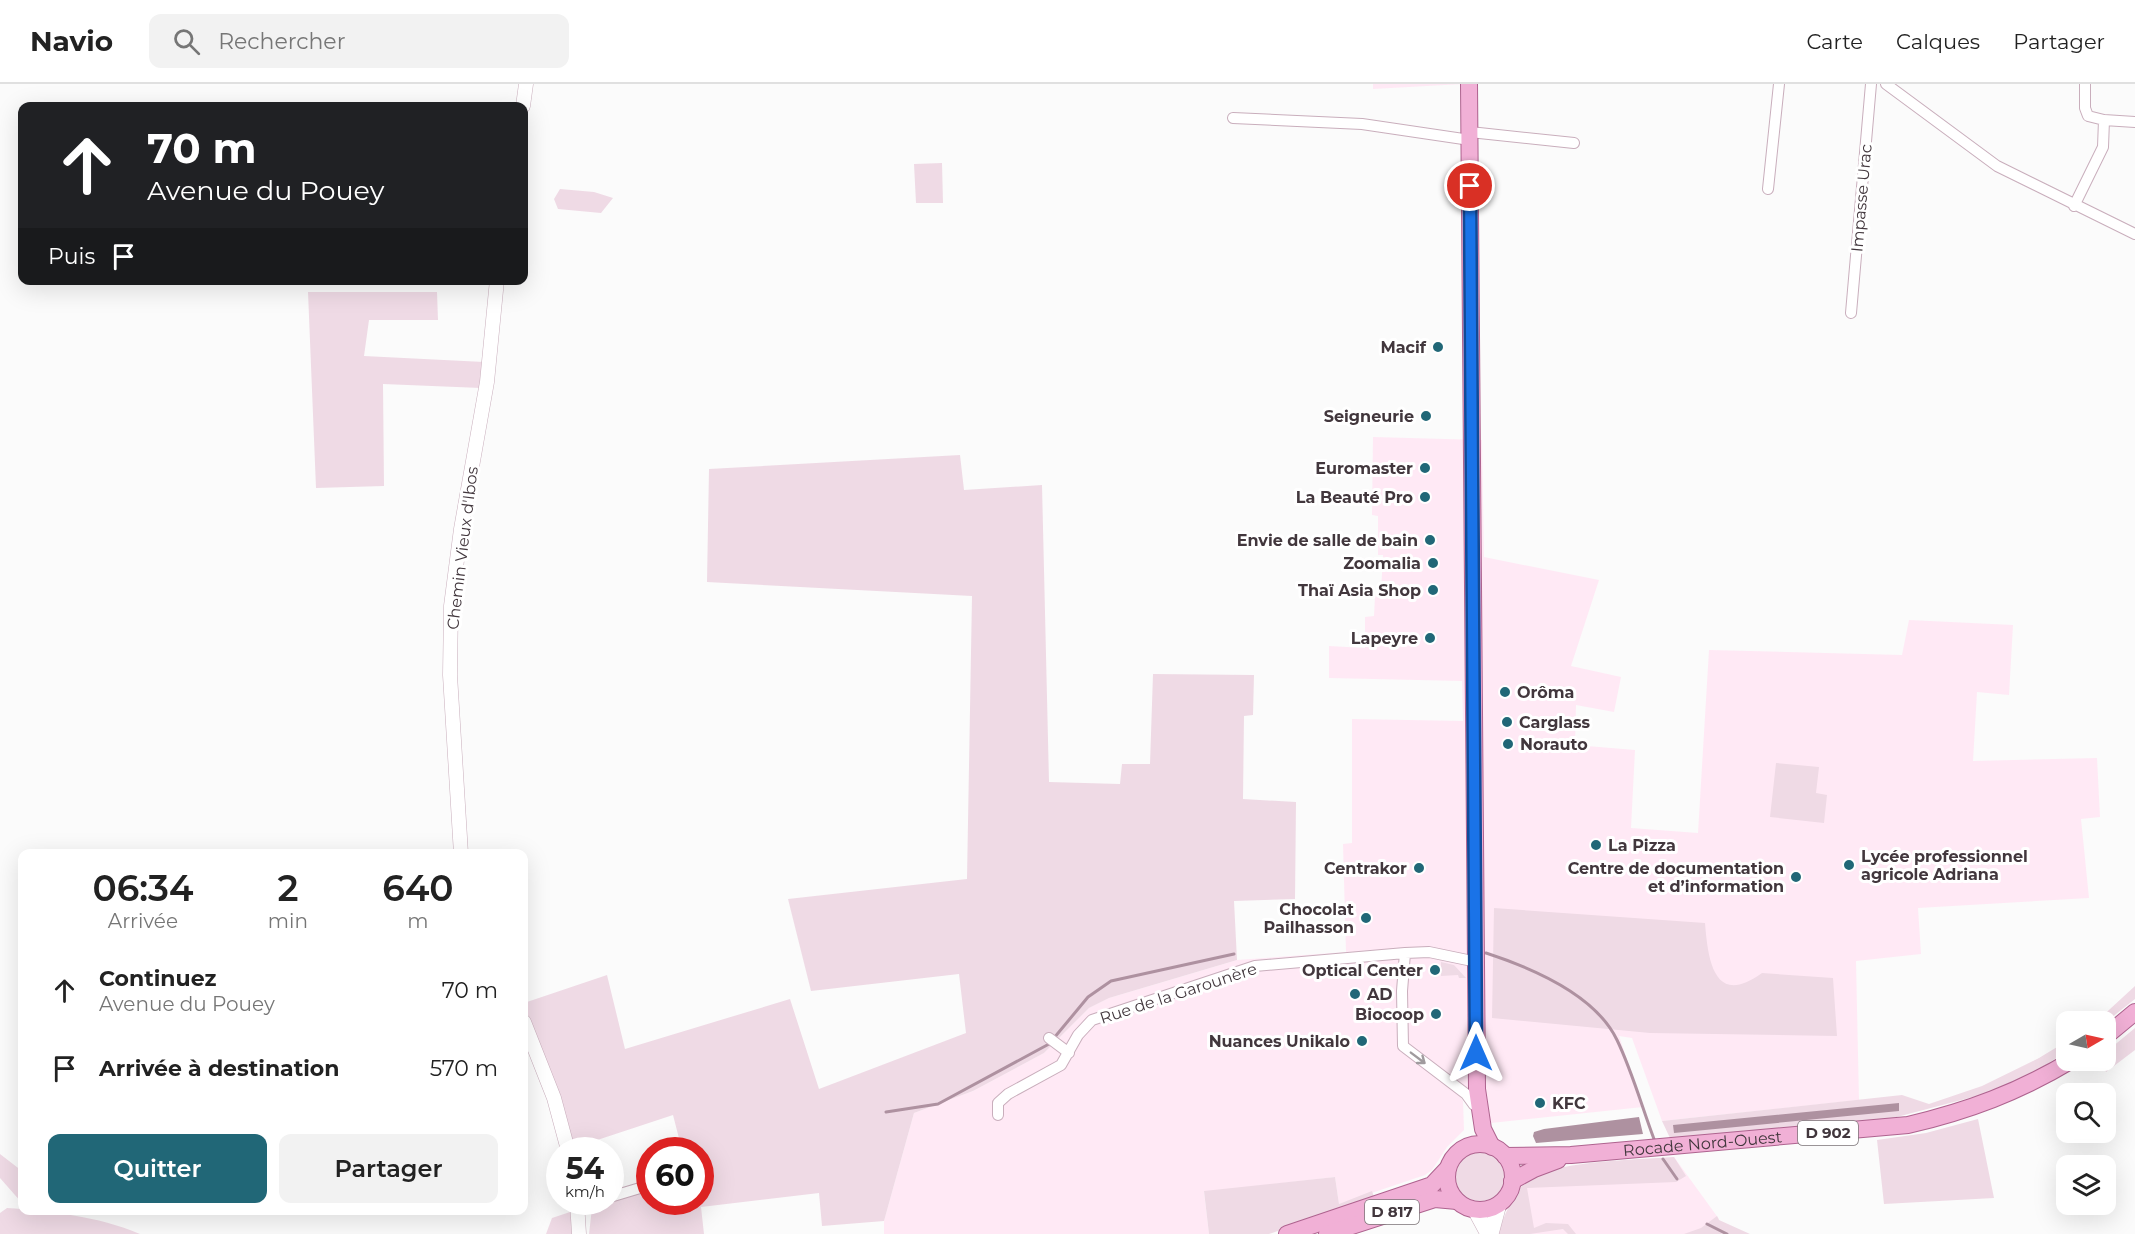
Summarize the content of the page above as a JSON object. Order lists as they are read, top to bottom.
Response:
{
  "streets": {
    "main road": ["D 902", "Rocade Nord-Ouest", "D 817"],
    "street": ["Impasse Urac", "Chemin Vieux d'Ibos", "Rue de la Garounère"]
  },
  "crossings": [
    ["Rocade Nord-Ouest", "D 817"]
  ],
  "places": [
    "Macif",
    "Seigneurie",
    "Euromaster",
    "La Beauté Pro",
    "Envie de salle de bain",
    "Zoomalia",
    "Thaï Asia Shop",
    "Lapeyre",
    "Orôma",
    "Carglass",
    "Norauto",
    "La Pizza",
    "Lycée professionnel agricole Adriana",
    "Centrakor",
    "Centre de documentation et d’information",
    "Chocolat Pailhasson",
    "Optical Center",
    "AD",
    "Biocoop",
    "Nuances Unikalo",
    "KFC"
  ],
  "north": "right",
  "page": {
    "header": "Navio",
    "search": "Rechercher",
    "nav": ["Carte", "Calques", "Partager"],
    "turn": ["70 m", "Avenue du Pouey"],
    "then": "Puis",
    "eta": [
      "06:34",
      "Arrivée",
      "2",
      "min",
      "640",
      "m"
    ],
    "list": [
      {
        "name": "Continuez",
        "note": "Avenue du Pouey",
        "value": "70 m"
      },
      {
        "name": "Arrivée à destination",
        "value": "570 m"
      }
    ],
    "buttons": ["Quitter", "Partager"],
    "speed": "54 km/h",
    "limit": "60"
  }
}
